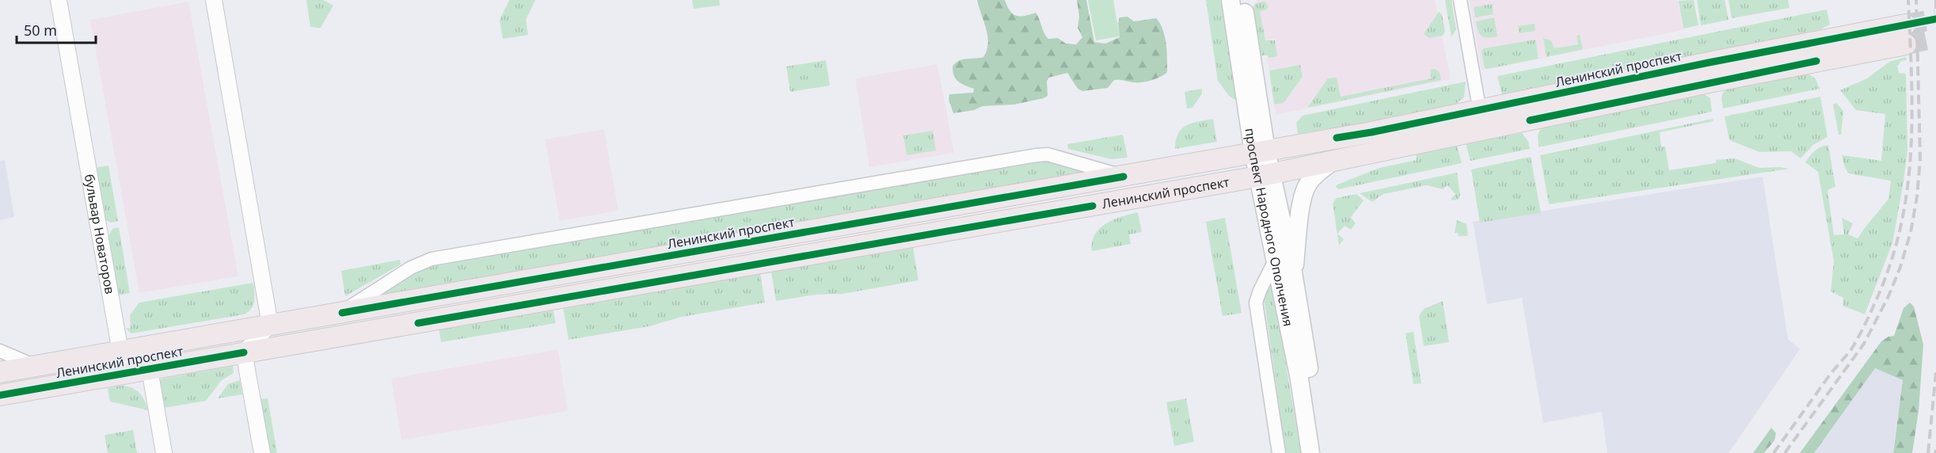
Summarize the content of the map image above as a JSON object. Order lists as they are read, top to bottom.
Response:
{
  "streets": {
    "main road": ["Ленинский проспект", "проспект Народного Ополчения"],
    "street": ["бульвар Новаторов"]
  },
  "crossings": [
    ["Ленинский проспект", "проспект Народного Ополчения"],
    ["Ленинский проспект", "бульвар Новаторов"]
  ],
  "scale_bar": "50 m"
}
